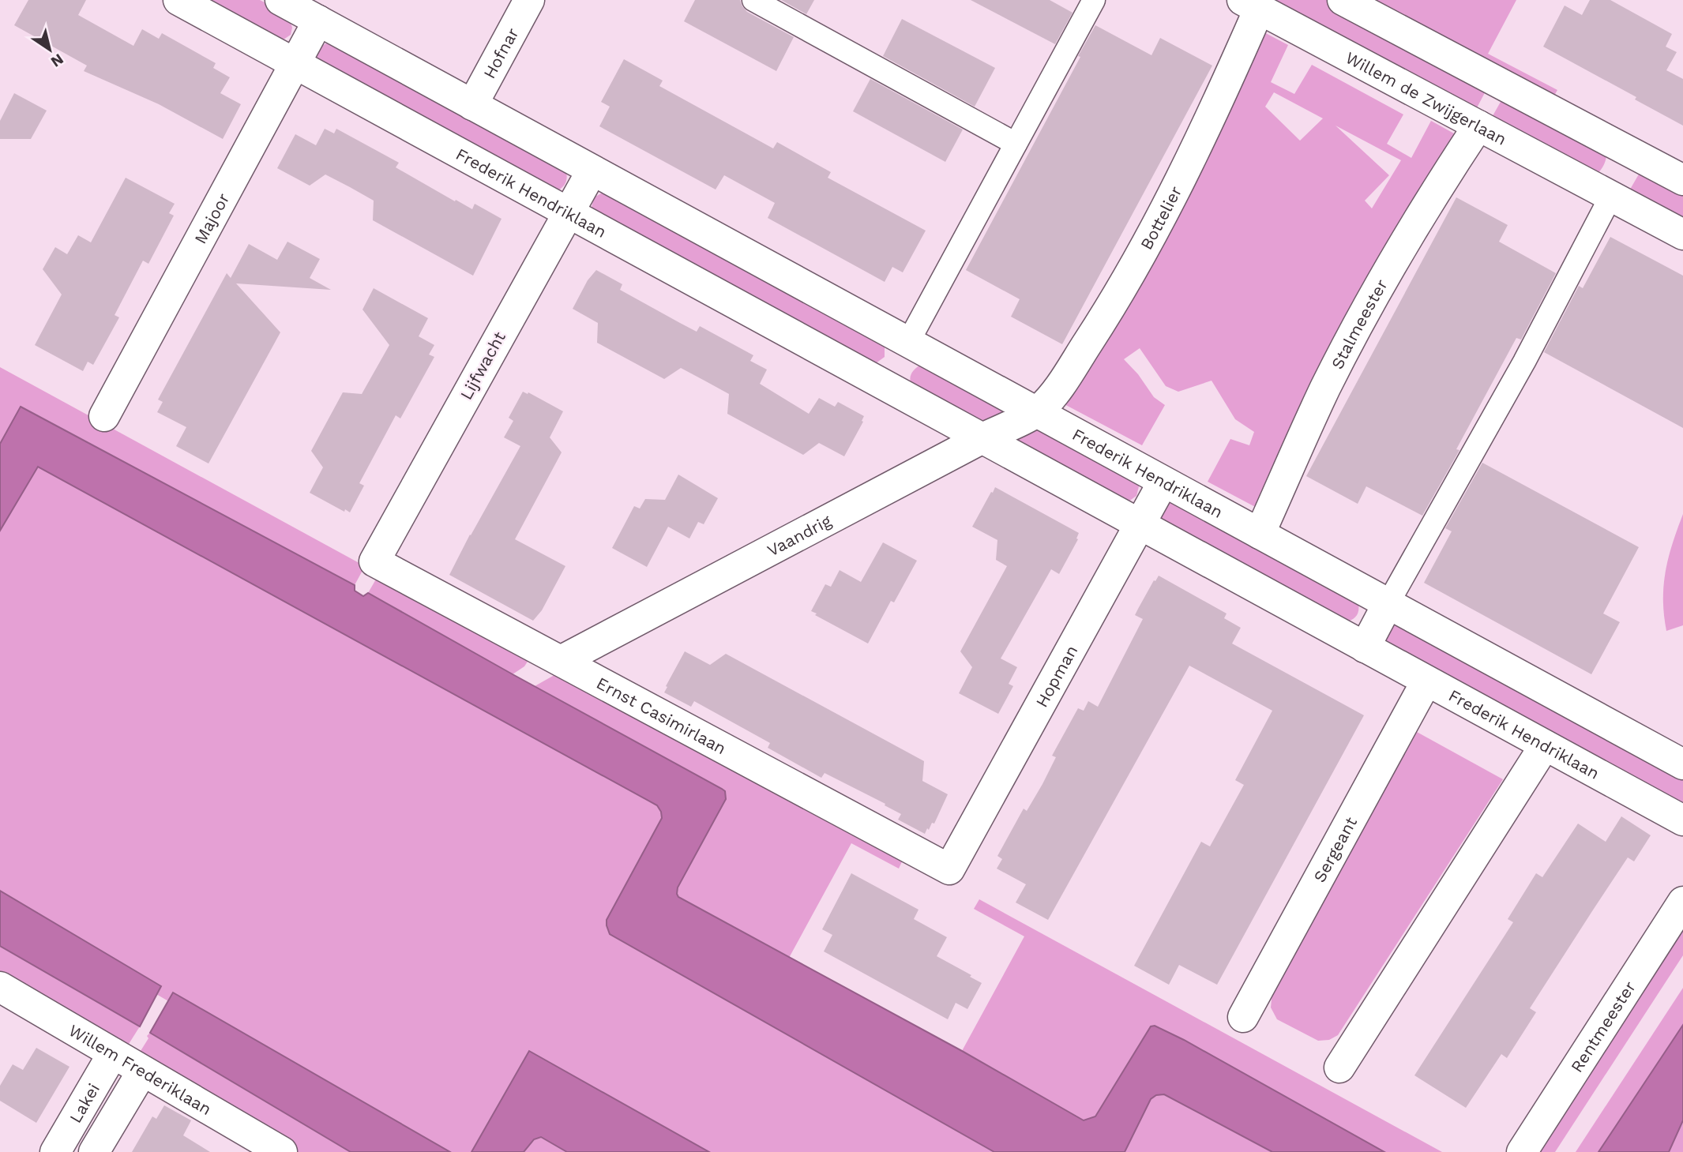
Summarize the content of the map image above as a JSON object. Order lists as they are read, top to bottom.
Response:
{
  "streets": {
    "street": [
      "Hofnar",
      "Willem de Zwijgerlaan",
      "Frederik Hendriklaan",
      "Bottelier",
      "Majoor",
      "Stalmeester",
      "Lijfwacht",
      "Vaandrig",
      "Hopman",
      "Ernst Casimirlaan",
      "Sergeant",
      "Rentmeester",
      "Willem Frederiklaan",
      "Lakei"
    ]
  },
  "crossings": [
    ["Hofnar", "Frederik Hendriklaan"],
    ["Willem de Zwijgerlaan", "Bottelier"],
    ["Willem de Zwijgerlaan", "Stalmeester"],
    ["Frederik Hendriklaan", "Bottelier"],
    ["Frederik Hendriklaan", "Majoor"],
    ["Frederik Hendriklaan", "Stalmeester"],
    ["Frederik Hendriklaan", "Lijfwacht"],
    ["Frederik Hendriklaan", "Vaandrig"],
    ["Frederik Hendriklaan", "Hopman"],
    ["Frederik Hendriklaan", "Sergeant"],
    ["Bottelier", "Vaandrig"],
    ["Lijfwacht", "Ernst Casimirlaan"],
    ["Vaandrig", "Ernst Casimirlaan"],
    ["Hopman", "Ernst Casimirlaan"],
    ["Willem Frederiklaan", "Lakei"]
  ],
  "north": "bottom right"
}
